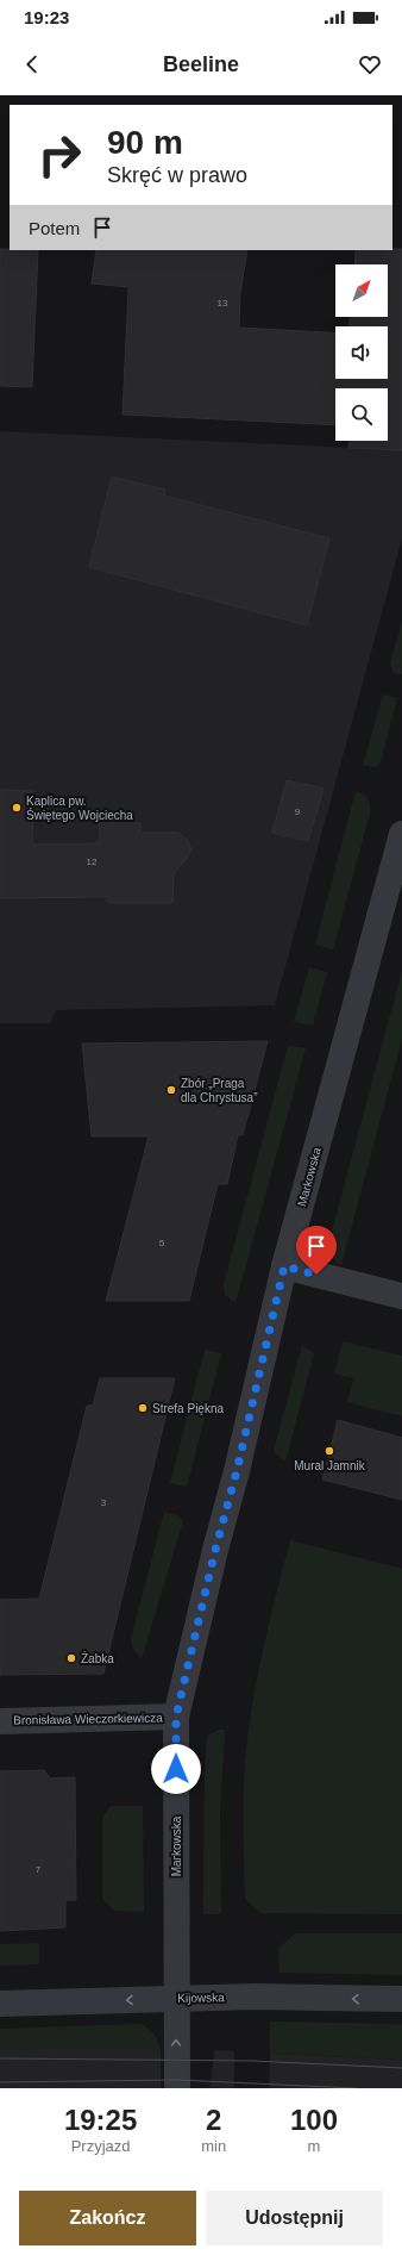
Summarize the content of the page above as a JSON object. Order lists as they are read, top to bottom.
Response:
{
  "streets": {
    "street": ["Markowska", "Bronisława Wieczorkiewicza", "Kijowska"]
  },
  "crossings": [
    ["Markowska", "Bronisława Wieczorkiewicza"],
    ["Markowska", "Kijowska"]
  ],
  "one_way": ["Kijowska"],
  "places": [
    "Kaplica pw. Świętego Wojciecha",
    "Zbór „Praga dla Chrystusa”",
    "Strefa Piękna",
    "Mural Jamnik",
    "Żabka"
  ],
  "house_numbers": [
    "13",
    "9",
    "12",
    "5",
    "3",
    "7"
  ],
  "north": "top right",
  "page": {
    "status": "19:23",
    "header": "Beeline",
    "turn": ["90 m", "Skręć w prawo"],
    "then": "Potem",
    "eta": [
      "19:25",
      "Przyjazd",
      "2",
      "min",
      "100",
      "m"
    ],
    "buttons": ["Zakończ", "Udostępnij"]
  }
}
